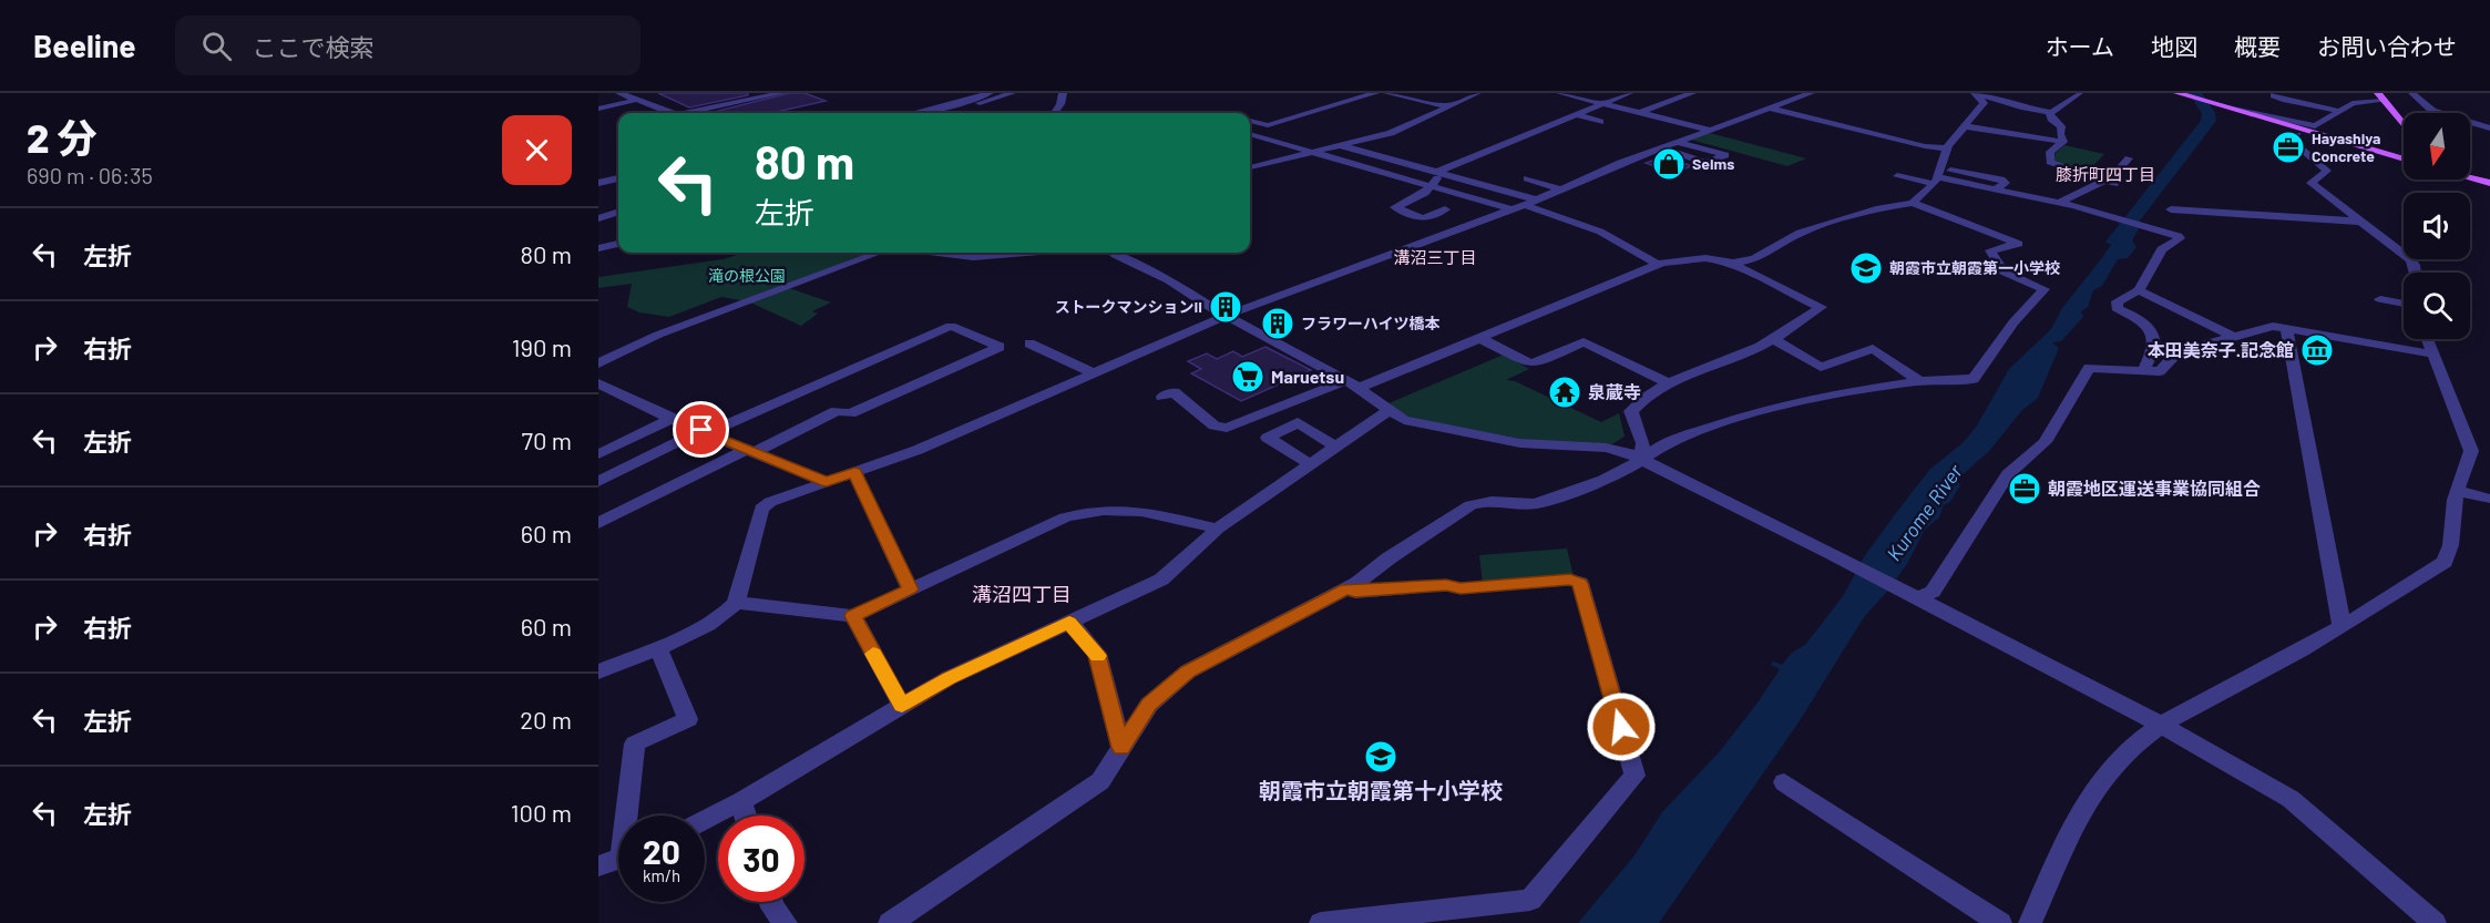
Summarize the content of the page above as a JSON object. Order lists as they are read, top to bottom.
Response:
{
  "districts": ["膝折町四丁目", "溝沼三丁目", "溝沼四丁目"],
  "water": ["Kurome River"],
  "parks": ["滝の根公園"],
  "places": {
    "office": ["Hayashiya Concrete", "朝霞地区運送事業協同組合"],
    "shop": ["Seims"],
    "school or university": ["朝霞市立朝霞第一小学校", "朝霞市立朝霞第十小学校"],
    "building": ["ストークマンションII", "フラワーハイツ橋本"],
    "museum": ["本田美奈子.記念館"],
    "supermarket": ["Maruetsu"],
    "temple": ["泉蔵寺"]
  },
  "north": "bottom",
  "page": {
    "header": "Beeline",
    "search": "ここで検索",
    "nav": [
      "ホーム",
      "地図",
      "概要",
      "お問い合わせ"
    ],
    "heading": ["2 分", "690 m · 06:35"],
    "turn": ["80 m", "左折"],
    "list": [
      {
        "name": "左折",
        "value": "80 m"
      },
      {
        "name": "右折",
        "value": "190 m"
      },
      {
        "name": "左折",
        "value": "70 m"
      },
      {
        "name": "右折",
        "value": "60 m"
      },
      {
        "name": "右折",
        "value": "60 m"
      },
      {
        "name": "左折",
        "value": "20 m"
      },
      {
        "name": "左折",
        "value": "100 m"
      }
    ],
    "speed": "20 km/h",
    "limit": "30"
  }
}
